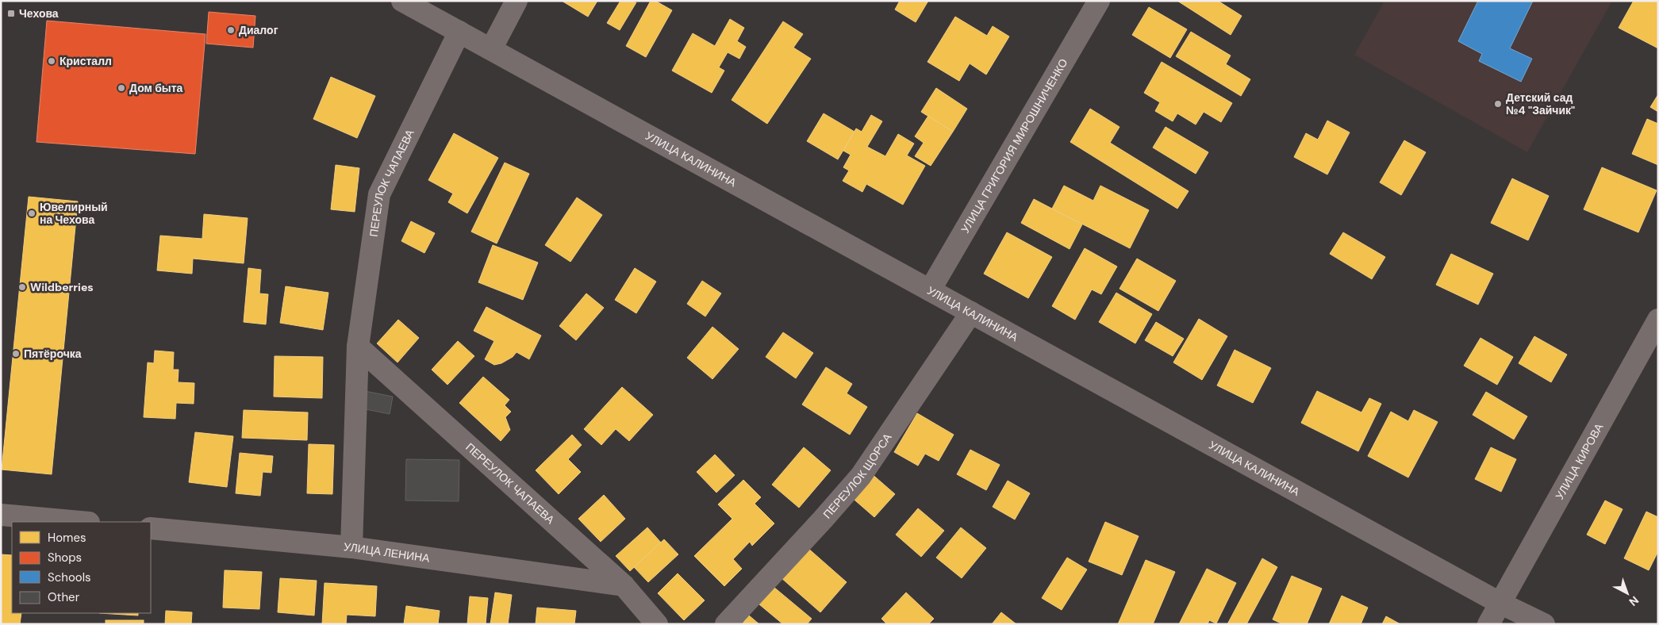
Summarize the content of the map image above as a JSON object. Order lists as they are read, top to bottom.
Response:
{
  "streets": {
    "street": [
      "УЛИЦА ГРИГОРИЯ МИРОШНИЧЕНКО",
      "УЛИЦА КАЛИНИНА",
      "ПЕРЕУЛОК ЧАПАЕВА",
      "УЛИЦА КИРОВА",
      "ПЕРЕУЛОК ЩОРСА",
      "УЛИЦА ЛЕНИНА"
    ]
  },
  "crossings": [
    ["УЛИЦА ГРИГОРИЯ МИРОШНИЧЕНКО", "УЛИЦА КАЛИНИНА"],
    ["УЛИЦА КАЛИНИНА", "ПЕРЕУЛОК ЧАПАЕВА"],
    ["УЛИЦА КАЛИНИНА", "УЛИЦА КИРОВА"],
    ["УЛИЦА КАЛИНИНА", "ПЕРЕУЛОК ЩОРСА"],
    ["ПЕРЕУЛОК ЧАПАЕВА", "УЛИЦА ЛЕНИНА"]
  ],
  "places": {
    "transit": ["Чехова"],
    "other": [
      "Диалог",
      "Кристалл",
      "Дом быта",
      "Детский сад №4 \"Зайчик\"",
      "Ювелирный на Чехова",
      "Wildberries",
      "Пятёрочка"
    ]
  },
  "legend": [
    "Homes",
    "Shops",
    "Schools",
    "Other"
  ],
  "north": "bottom right"
}
